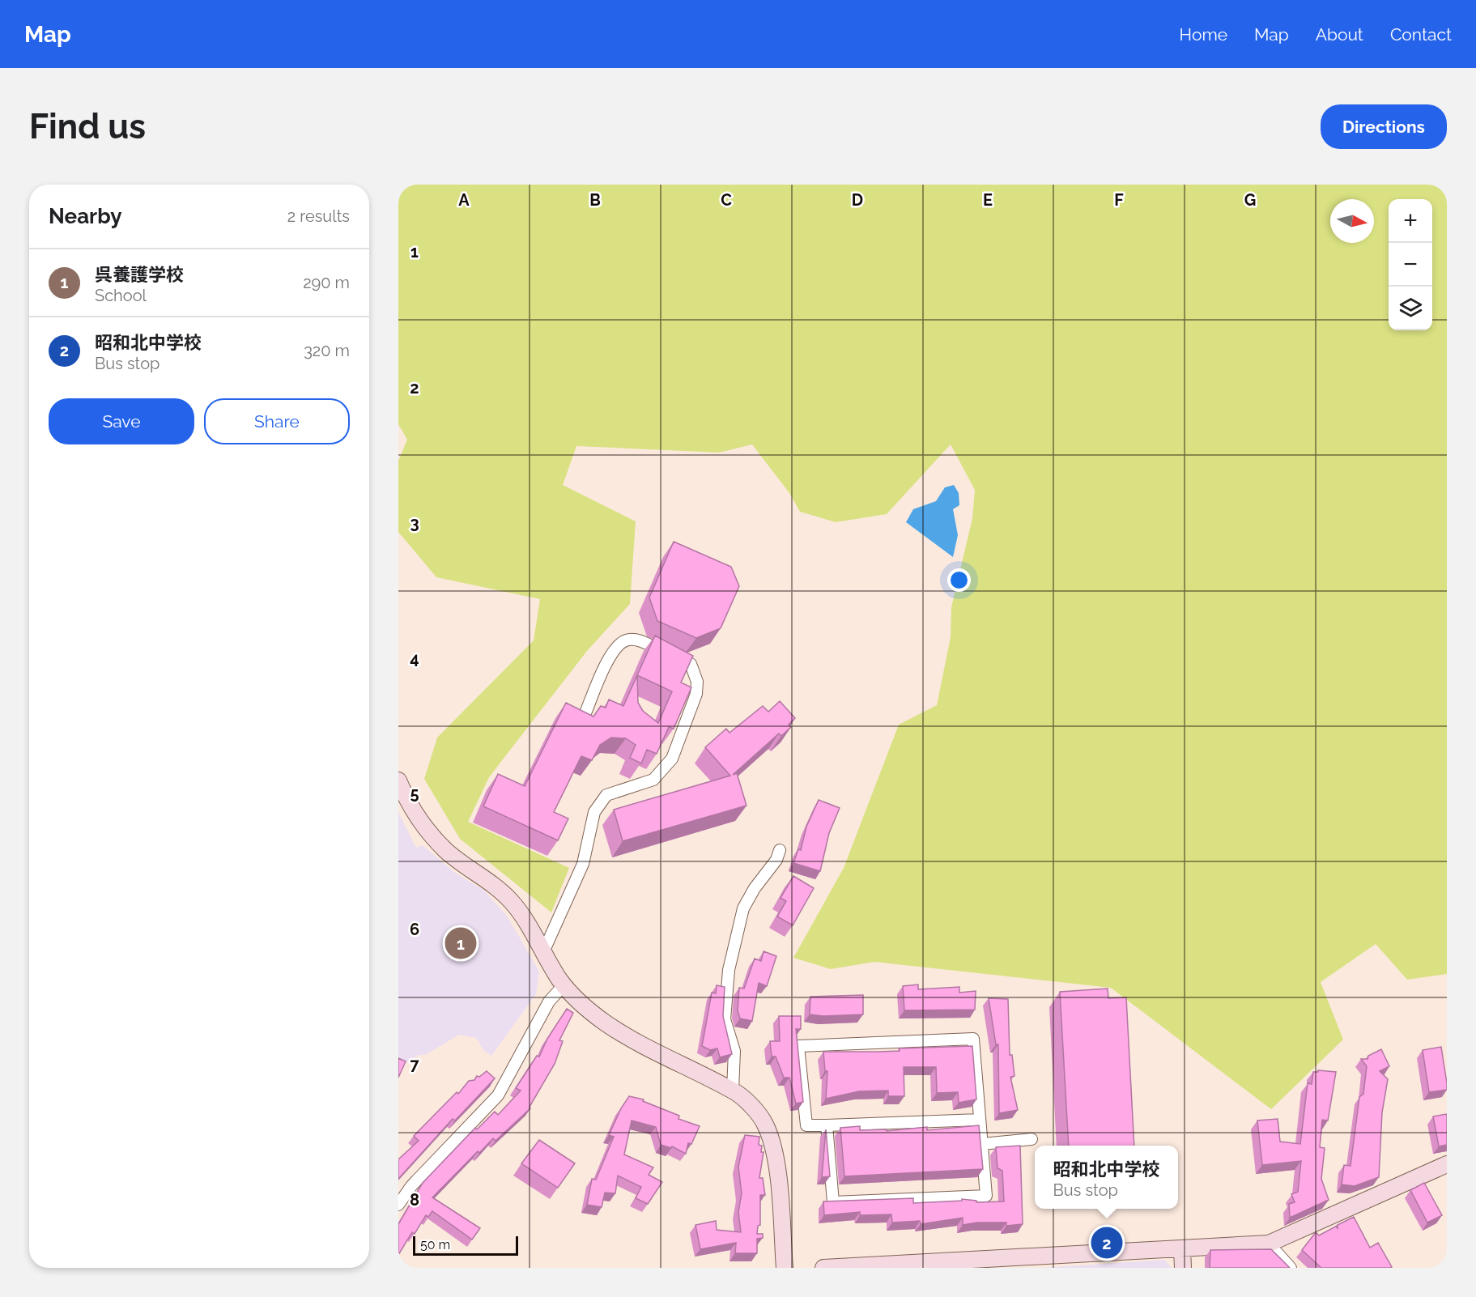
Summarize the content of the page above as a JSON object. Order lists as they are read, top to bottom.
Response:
{
  "scale_bar": "50 m",
  "north": "right",
  "page": {
    "header": "Map",
    "nav": [
      "Home",
      "Map",
      "About",
      "Contact"
    ],
    "buttons": [
      "Directions",
      ["Save", "Share"]
    ],
    "title": "Find us",
    "heading": ["Nearby", "2 results"],
    "map_buttons": ["+", "−"],
    "list": [
      {
        "mark": "1",
        "name": "呉養護学校",
        "note": "School",
        "value": "290 m"
      },
      {
        "mark": "2",
        "name": "昭和北中学校",
        "note": "Bus stop",
        "value": "320 m"
      }
    ],
    "pins": ["1", "2"],
    "popup": ["昭和北中学校", "Bus stop"],
    "scale": "50 m"
  },
  "grid": {
    "columns": [
      "A",
      "B",
      "C",
      "D",
      "E",
      "F",
      "G"
    ],
    "rows": [
      "1",
      "2",
      "3",
      "4",
      "5",
      "6",
      "7",
      "8"
    ]
  }
}
